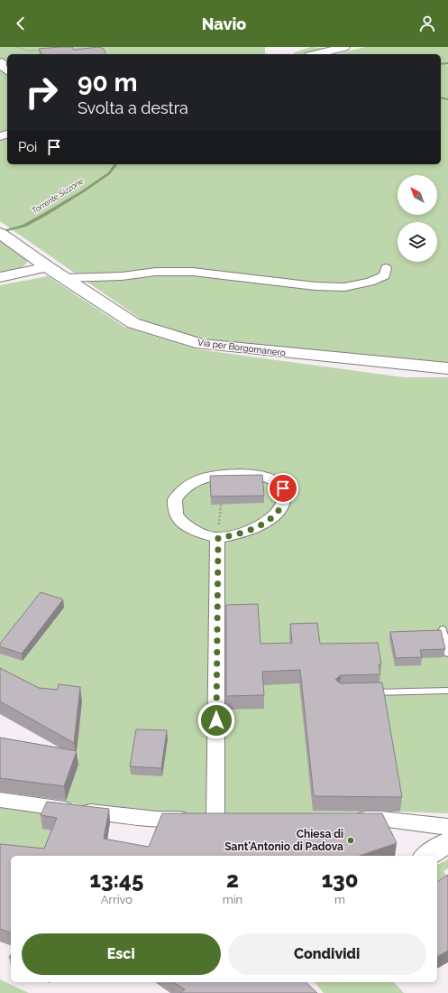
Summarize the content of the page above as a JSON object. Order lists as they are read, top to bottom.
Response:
{
  "streets": {
    "main road": ["Via per Borgomanero"]
  },
  "water": ["Torrente Sizzone"],
  "places": ["Chiesa di Sant'Antonio di Padova"],
  "north": "top left",
  "page": {
    "header": "Navio",
    "turn": ["90 m", "Svolta a destra"],
    "then": "Poi",
    "eta": [
      "13:45",
      "Arrivo",
      "2",
      "min",
      "130",
      "m"
    ],
    "buttons": ["Esci", "Condividi"]
  }
}
